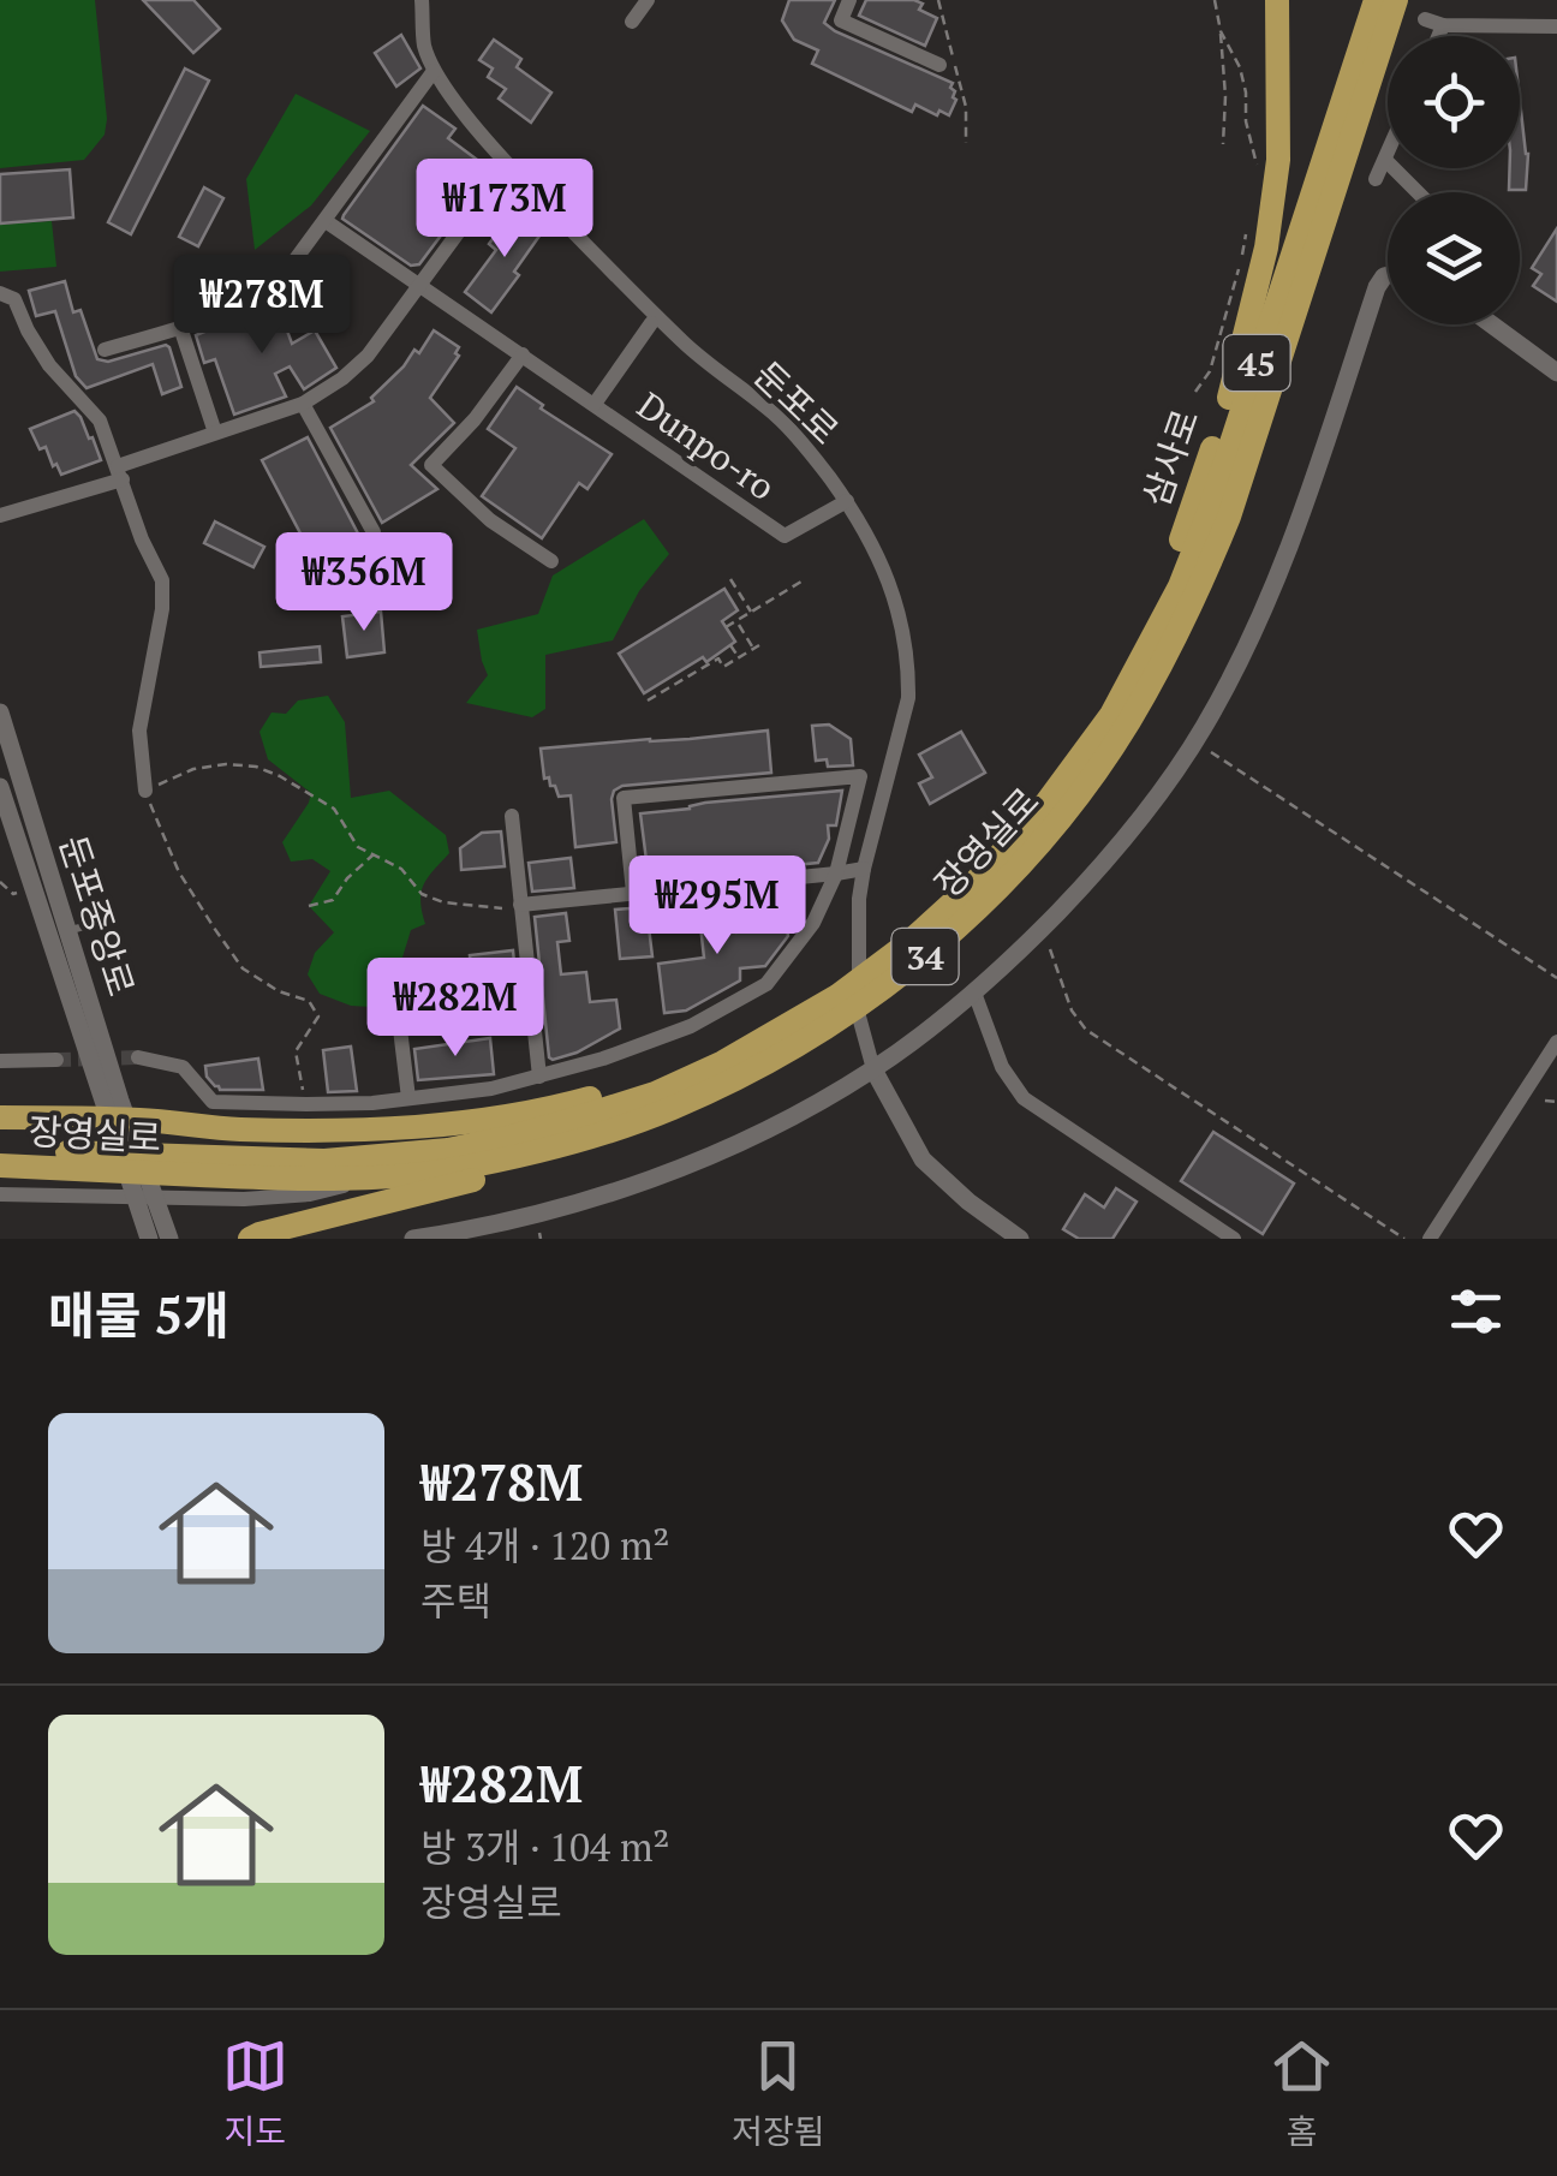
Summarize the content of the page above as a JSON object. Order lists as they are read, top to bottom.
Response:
{
  "streets": {
    "highway": [
      "45",
      "삼사로",
      "장영실로",
      "34"
    ],
    "street": ["둔포로", "Dunpo-ro", "둔포중앙로"]
  },
  "crossings": [
    ["둔포로", "Dunpo-ro"],
    ["삼사로", "장영실로"],
    ["장영실로", "34"]
  ],
  "page": {
    "price": [
      "₩173M",
      "₩278M",
      "₩356M",
      "₩295M",
      "₩282M"
    ],
    "heading": "매물 5개",
    "list": [
      {
        "name": "₩278M",
        "note": "방 4개 · 120 m² · 주택"
      },
      {
        "name": "₩282M",
        "note": "방 3개 · 104 m² · 장영실로"
      }
    ],
    "tabs": ["지도", "저장됨", "홈"]
  }
}
